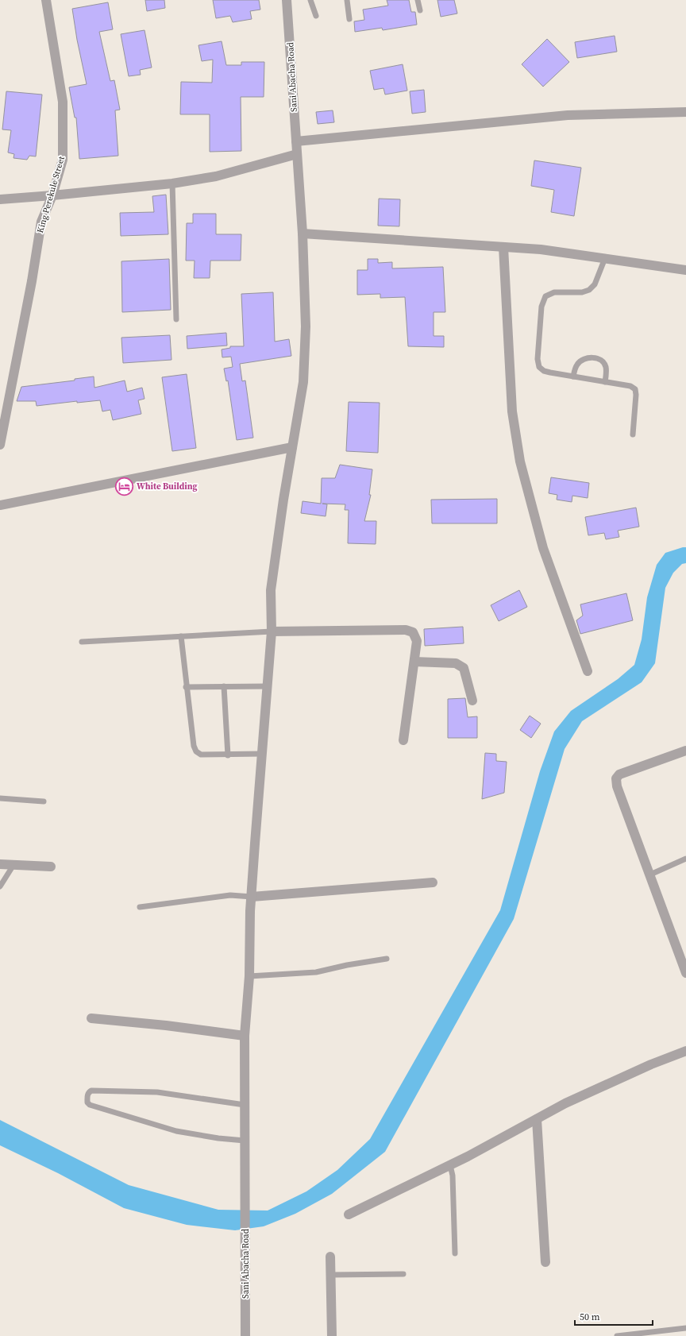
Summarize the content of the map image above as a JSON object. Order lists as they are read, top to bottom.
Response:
{
  "streets": {
    "street": ["Sani Abacha Road", "King Perekule Street"]
  },
  "places": {
    "hotel": ["White Building"]
  },
  "scale_bar": "50 m"
}
